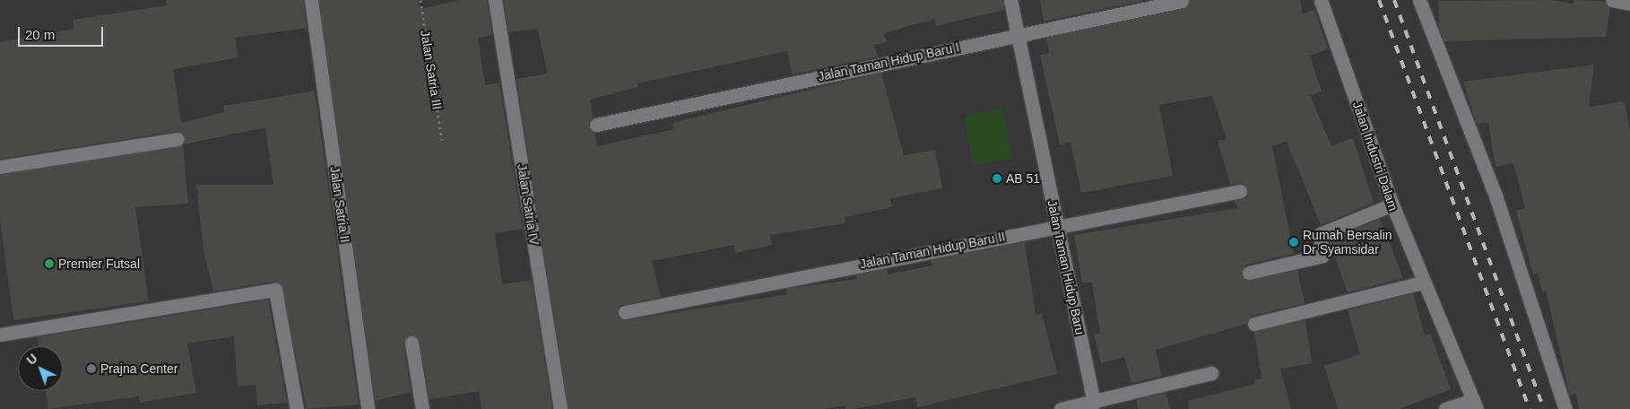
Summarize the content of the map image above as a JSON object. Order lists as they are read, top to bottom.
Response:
{
  "streets": {
    "street": [
      "Jalan Taman Hidup Baru I",
      "Jalan Industri Dalam",
      "Jalan Satria II",
      "Jalan Satria IV",
      "Jalan Taman Hidup Baru II",
      "Jalan Taman Hidup Baru"
    ],
    "path": ["Jalan Satria III"]
  },
  "crossings": [
    ["Jalan Taman Hidup Baru I", "Jalan Taman Hidup Baru"],
    ["Jalan Taman Hidup Baru II", "Jalan Taman Hidup Baru"]
  ],
  "places": [
    "AB 51",
    "Rumah Bersalin Dr Syamsidar",
    "Premier Futsal",
    "Prajna Center"
  ],
  "scale_bar": "20 m",
  "north": "top left"
}
